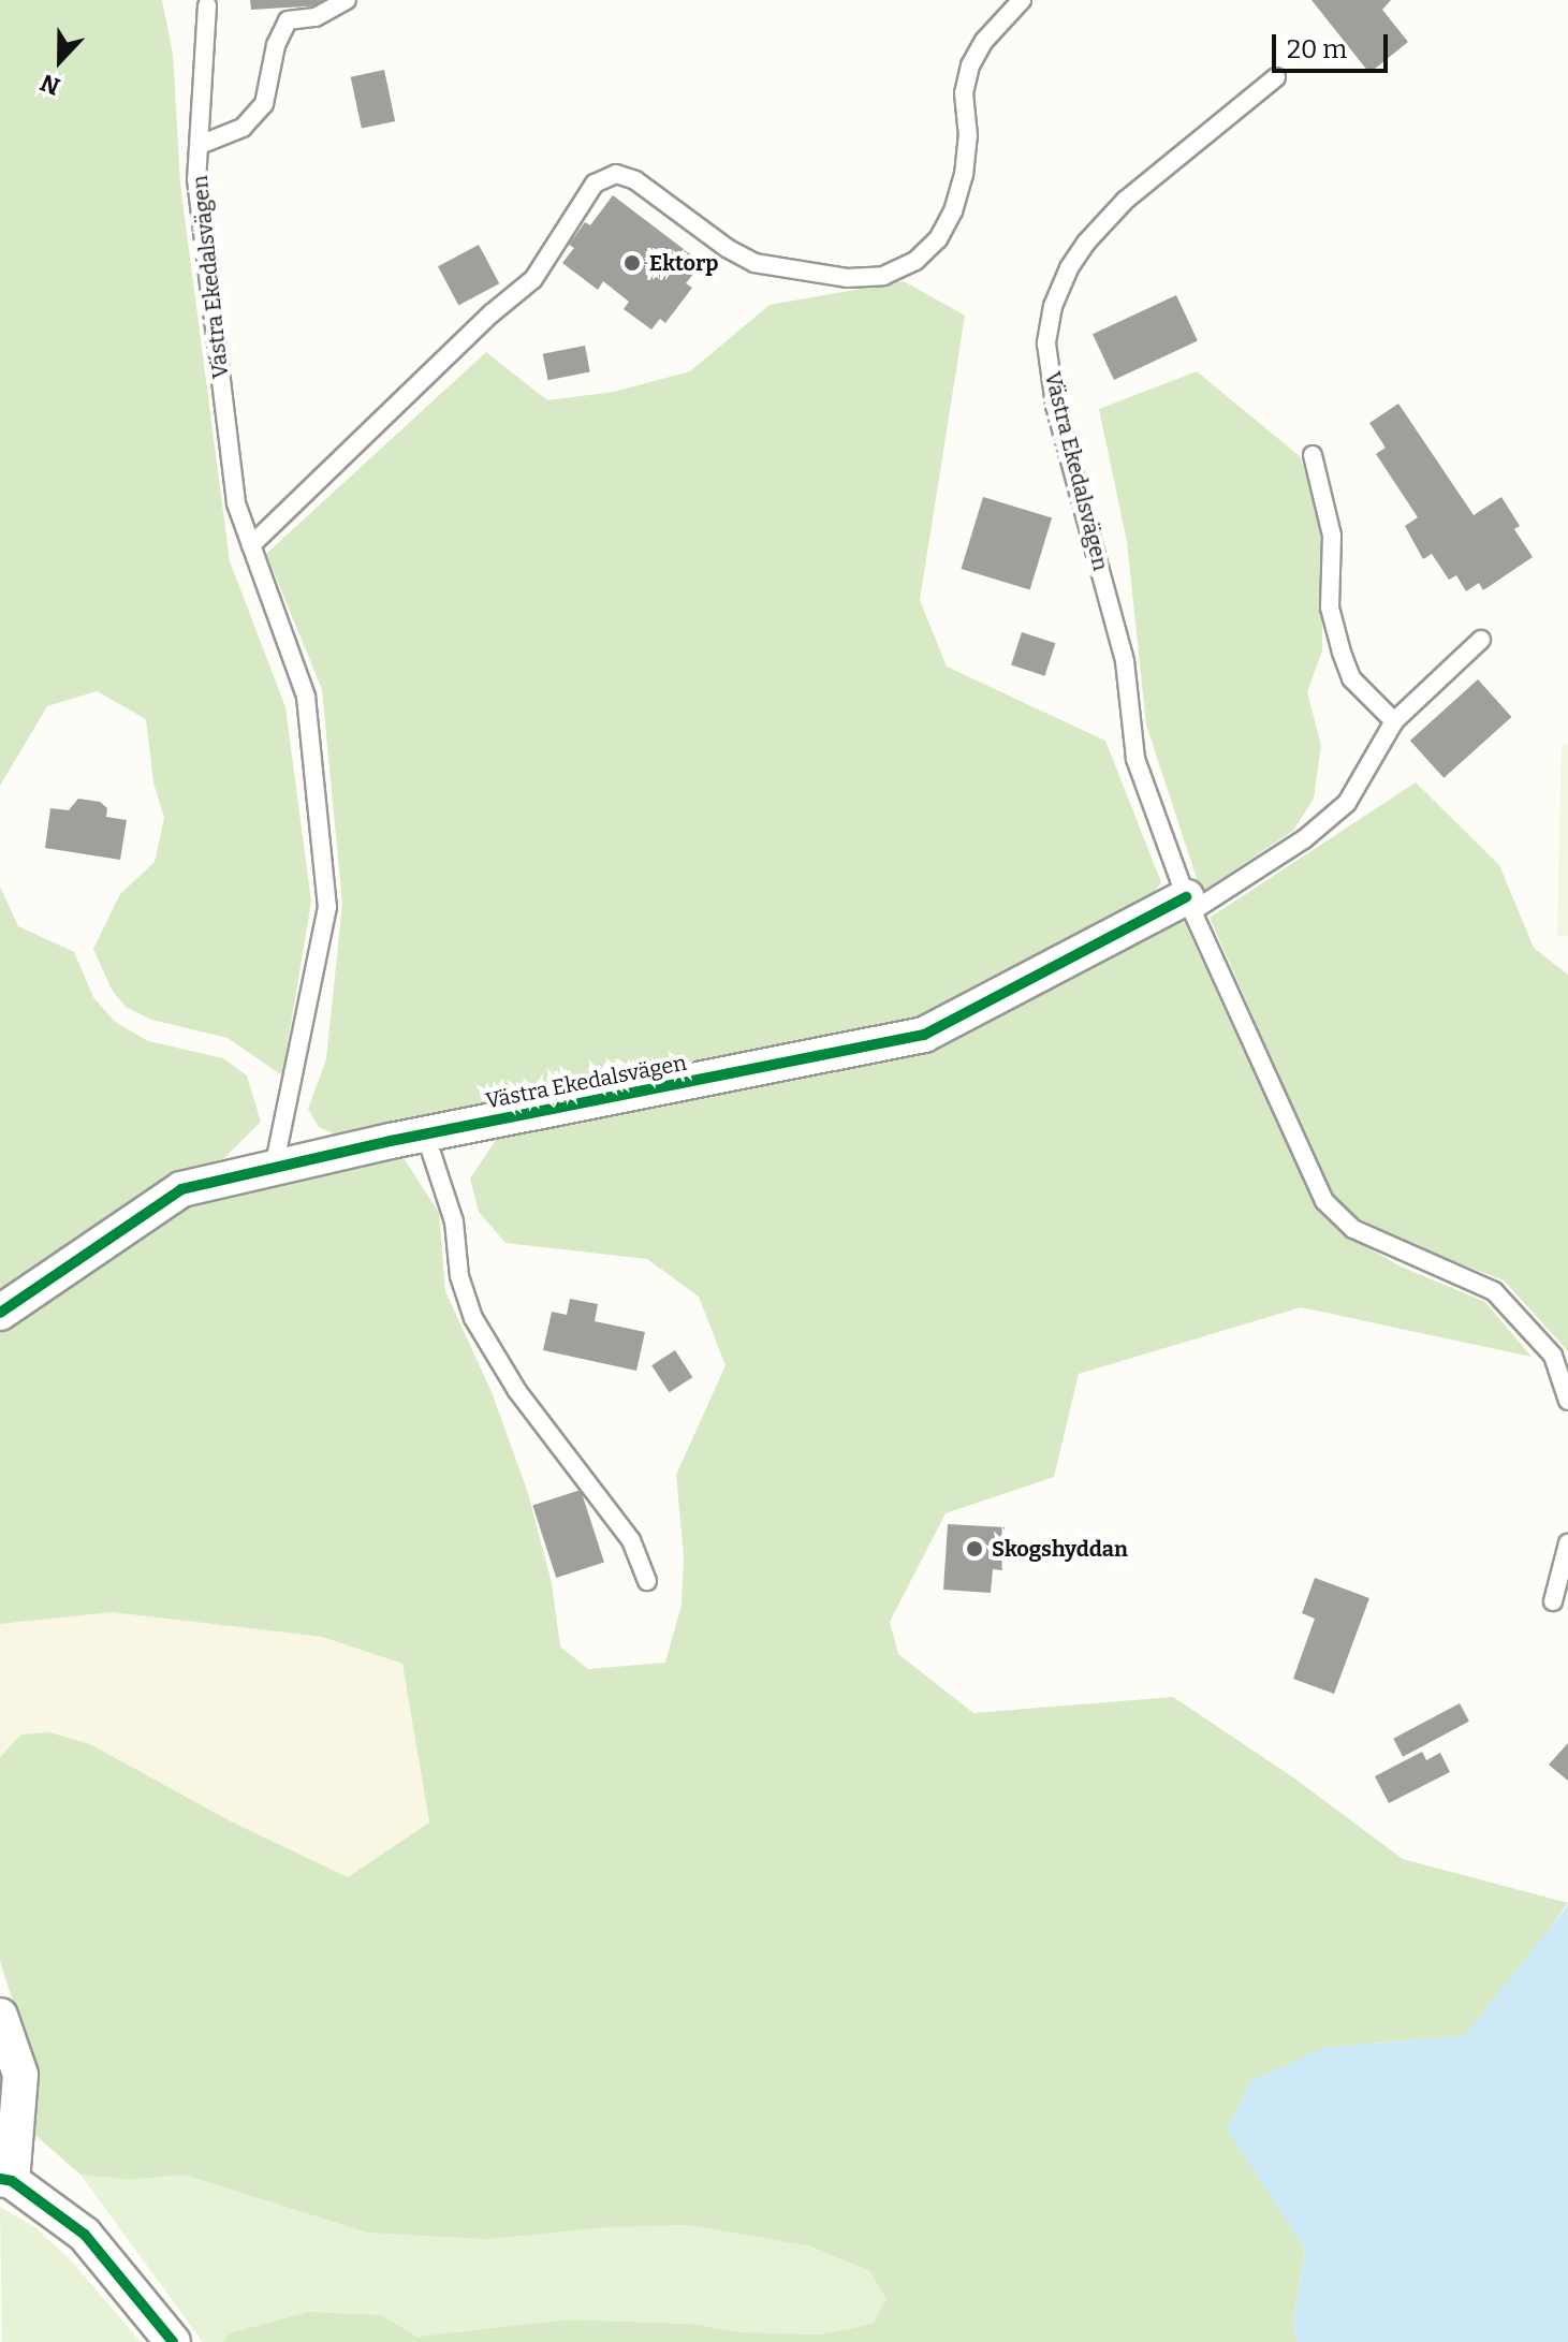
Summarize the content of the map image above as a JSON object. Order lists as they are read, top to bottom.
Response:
{
  "streets": {
    "street": ["Västra Ekedalsvägen"]
  },
  "places": ["Ektorp", "Skogshyddan"],
  "scale_bar": "20 m",
  "north": "bottom"
}
